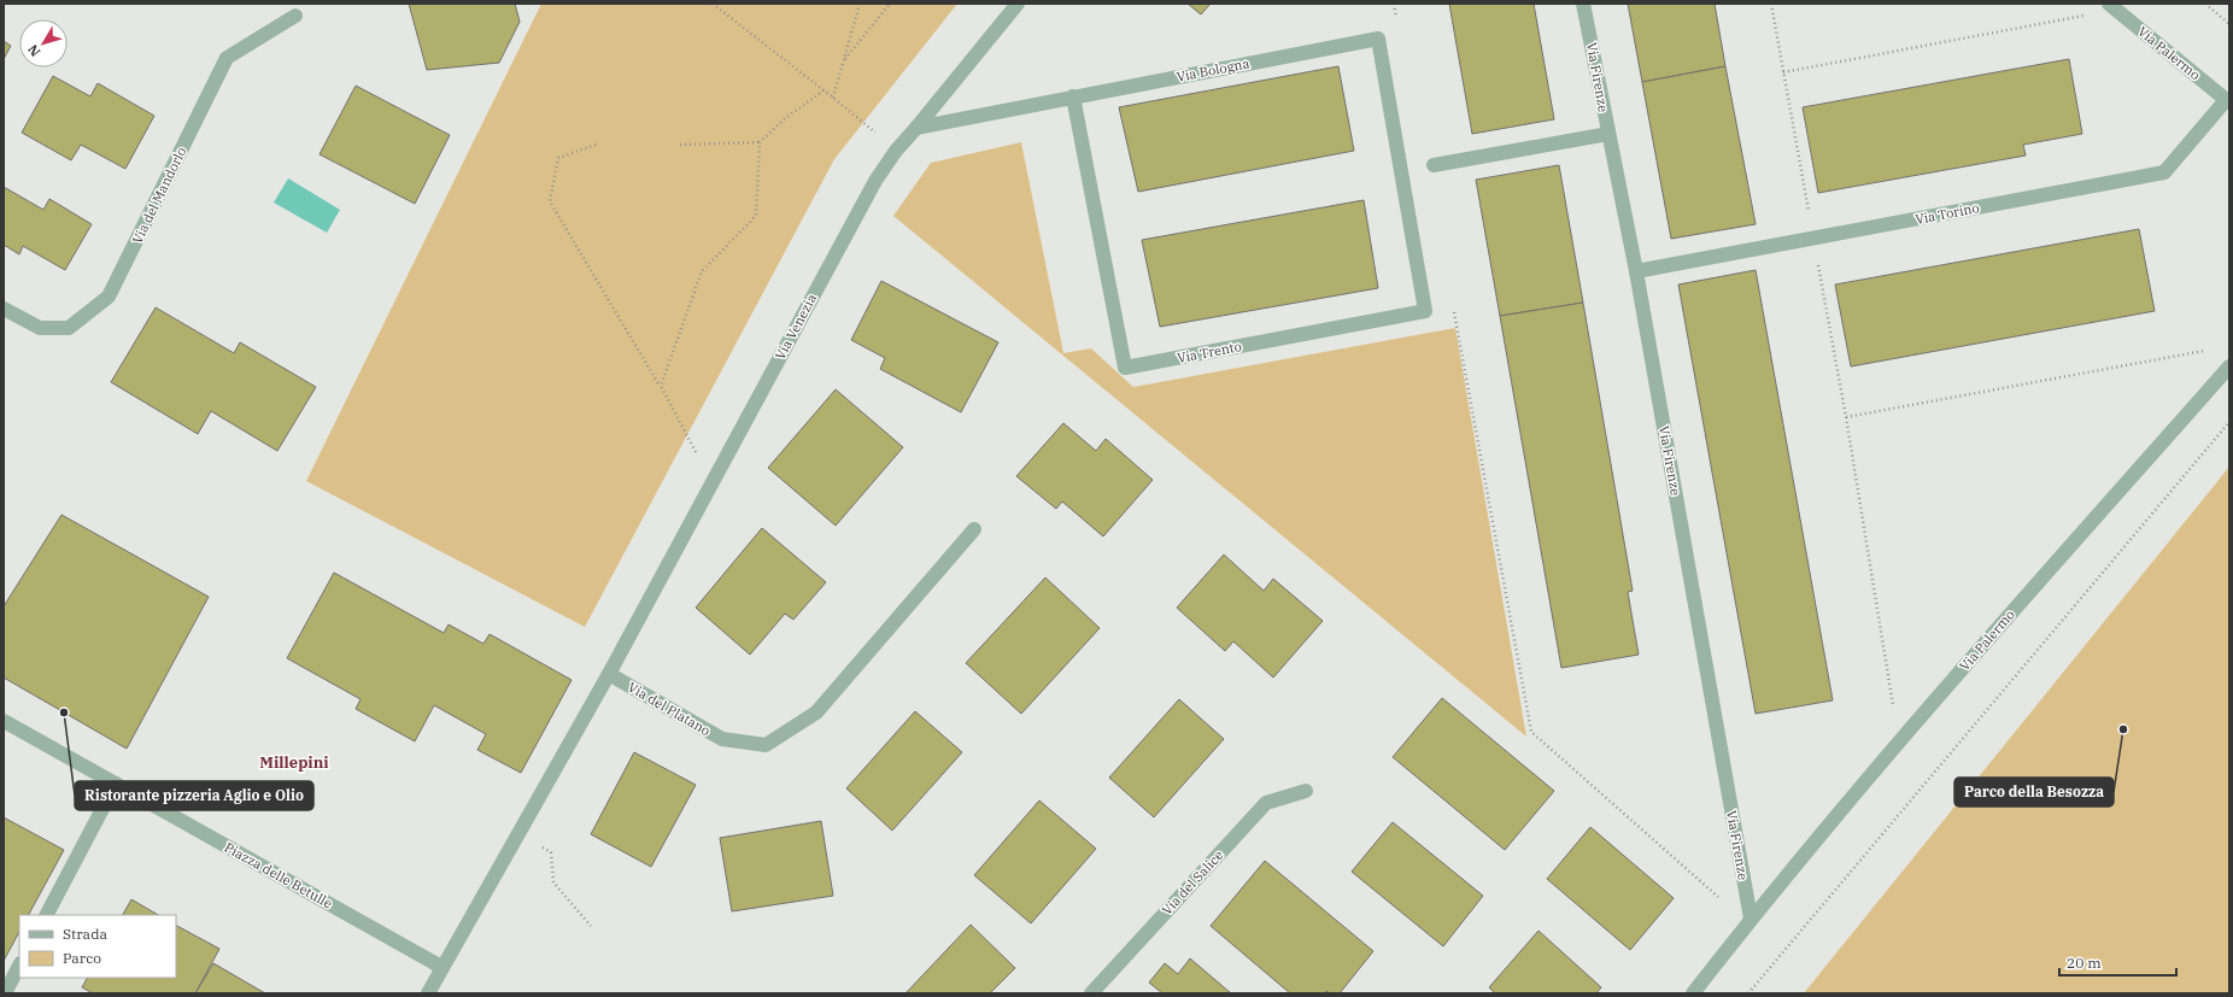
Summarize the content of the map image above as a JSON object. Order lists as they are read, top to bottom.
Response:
{
  "streets": {
    "street": [
      "Via Palermo",
      "Via Bologna",
      "Via Firenze",
      "Via del Mandorlo",
      "Via Torino",
      "Via Venezia",
      "Via Trento",
      "Via del Platano",
      "Piazza delle Betulle",
      "Via del Salice"
    ]
  },
  "crossings": [
    ["Via Palermo", "Via Firenze"],
    ["Via Palermo", "Via Torino"],
    ["Via Bologna", "Via Venezia"],
    ["Via Bologna", "Via Trento"],
    ["Via Firenze", "Via Torino"],
    ["Via Venezia", "Via del Platano"]
  ],
  "districts": ["Millepini"],
  "places": ["Ristorante pizzeria Aglio e Olio", "Parco della Besozza"],
  "legend": ["Strada", "Parco"],
  "scale_bar": "20 m",
  "north": "bottom left"
}
